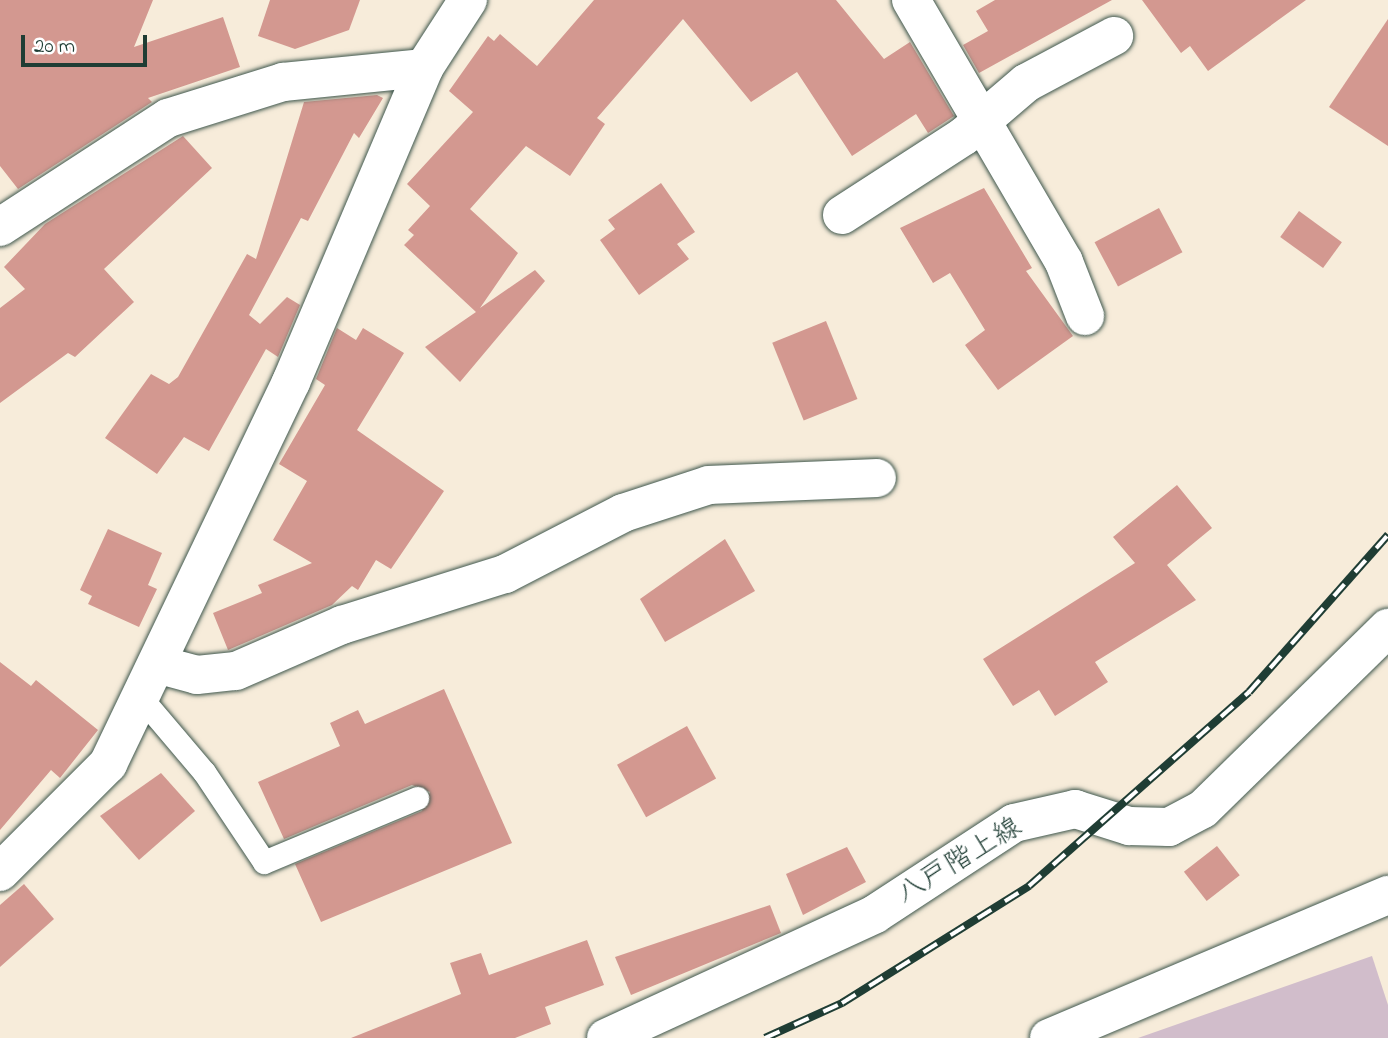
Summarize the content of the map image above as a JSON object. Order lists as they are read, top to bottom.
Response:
{
  "streets": {
    "street": ["八戸階上線"]
  },
  "scale_bar": "20 m"
}
